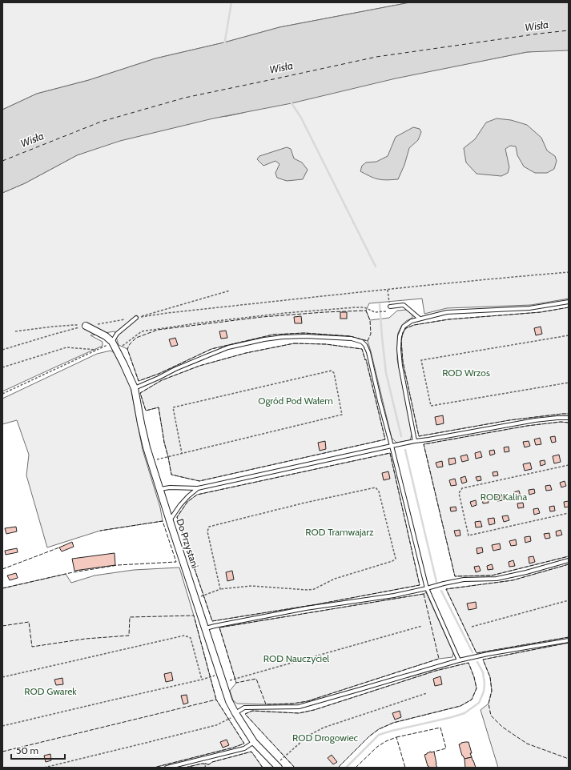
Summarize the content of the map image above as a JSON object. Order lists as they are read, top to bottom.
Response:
{
  "streets": {
    "street": ["Do Przystani"]
  },
  "water": ["Wisła"],
  "parks": [
    "ROD Wrzos",
    "Ogród Pod Wałem",
    "ROD Kalina",
    "ROD Tramwajarz",
    "ROD Nauczyciel",
    "ROD Gwarek",
    "ROD Drogowiec"
  ],
  "scale_bar": "50 m"
}
